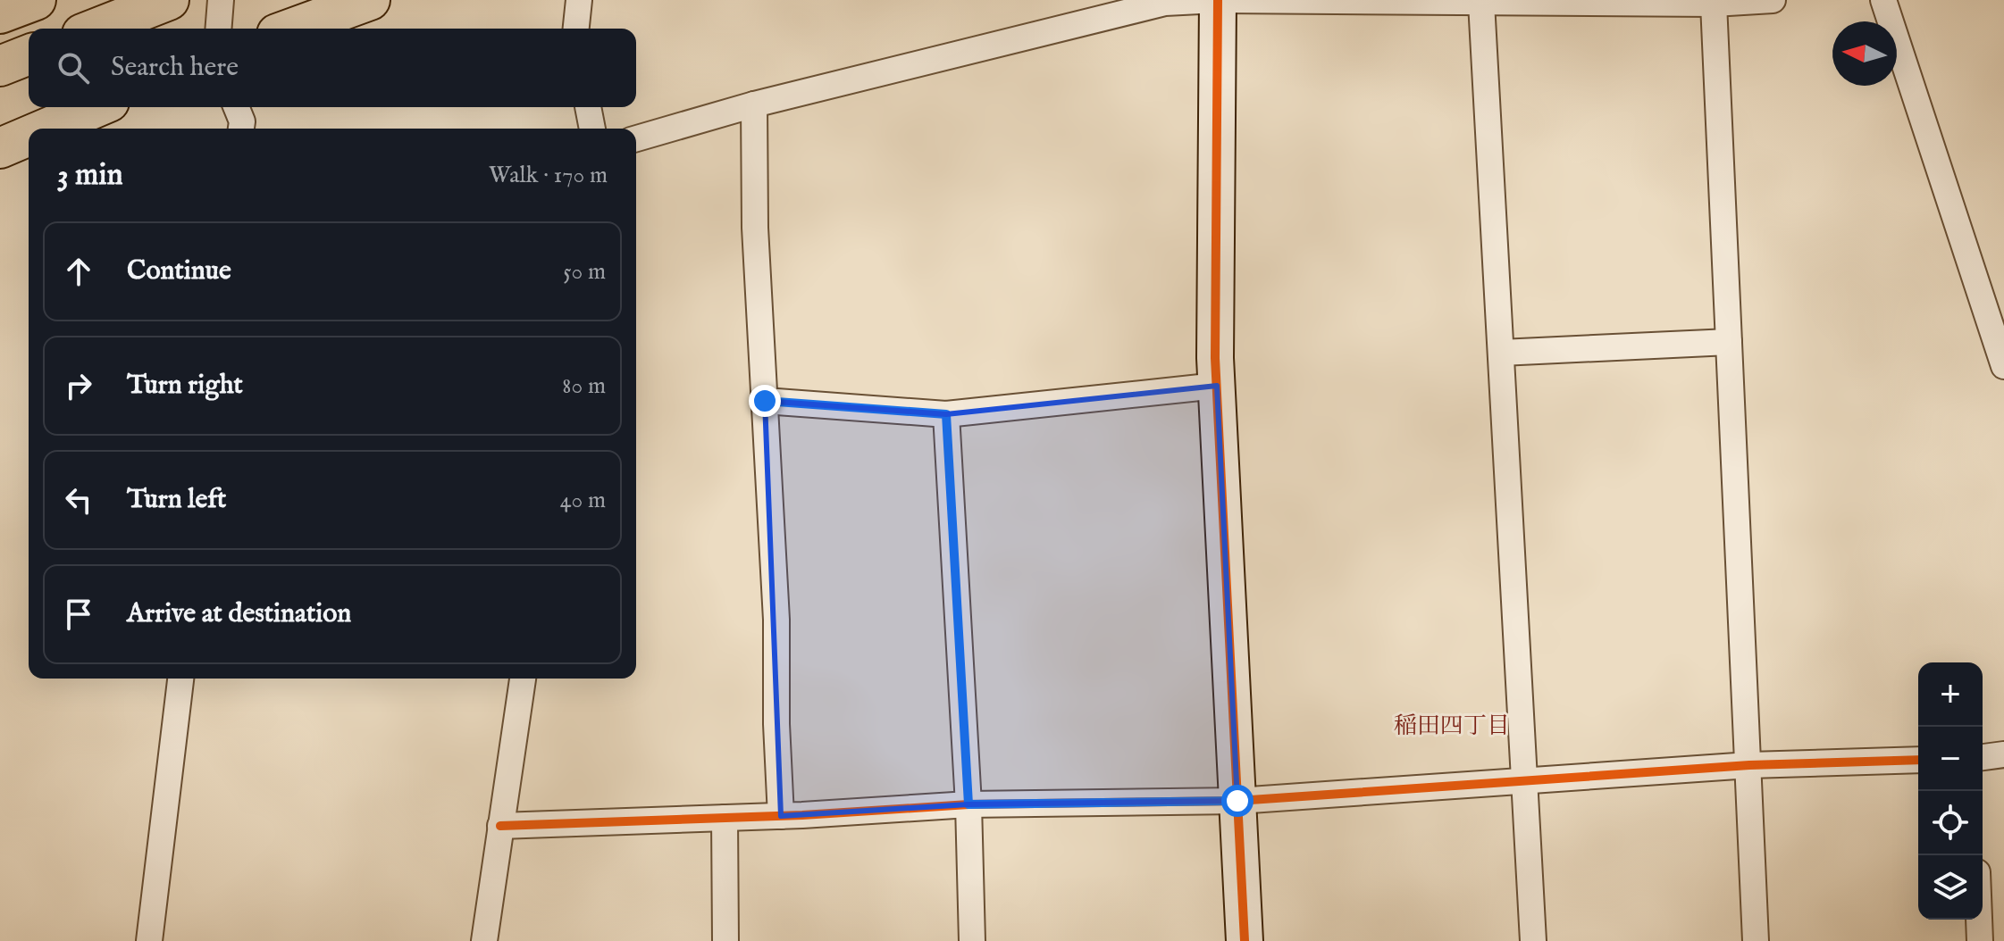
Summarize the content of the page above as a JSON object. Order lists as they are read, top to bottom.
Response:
{
  "districts": ["稲田四丁目"],
  "north": "left",
  "page": {
    "search": "Search here",
    "heading": ["3 min", "Walk · 170 m"],
    "list": [
      ["Continue", "50 m"],
      ["Turn right", "80 m"],
      ["Turn left", "40 m"],
      "Arrive at destination"
    ],
    "map_buttons": ["+", "−"]
  }
}
